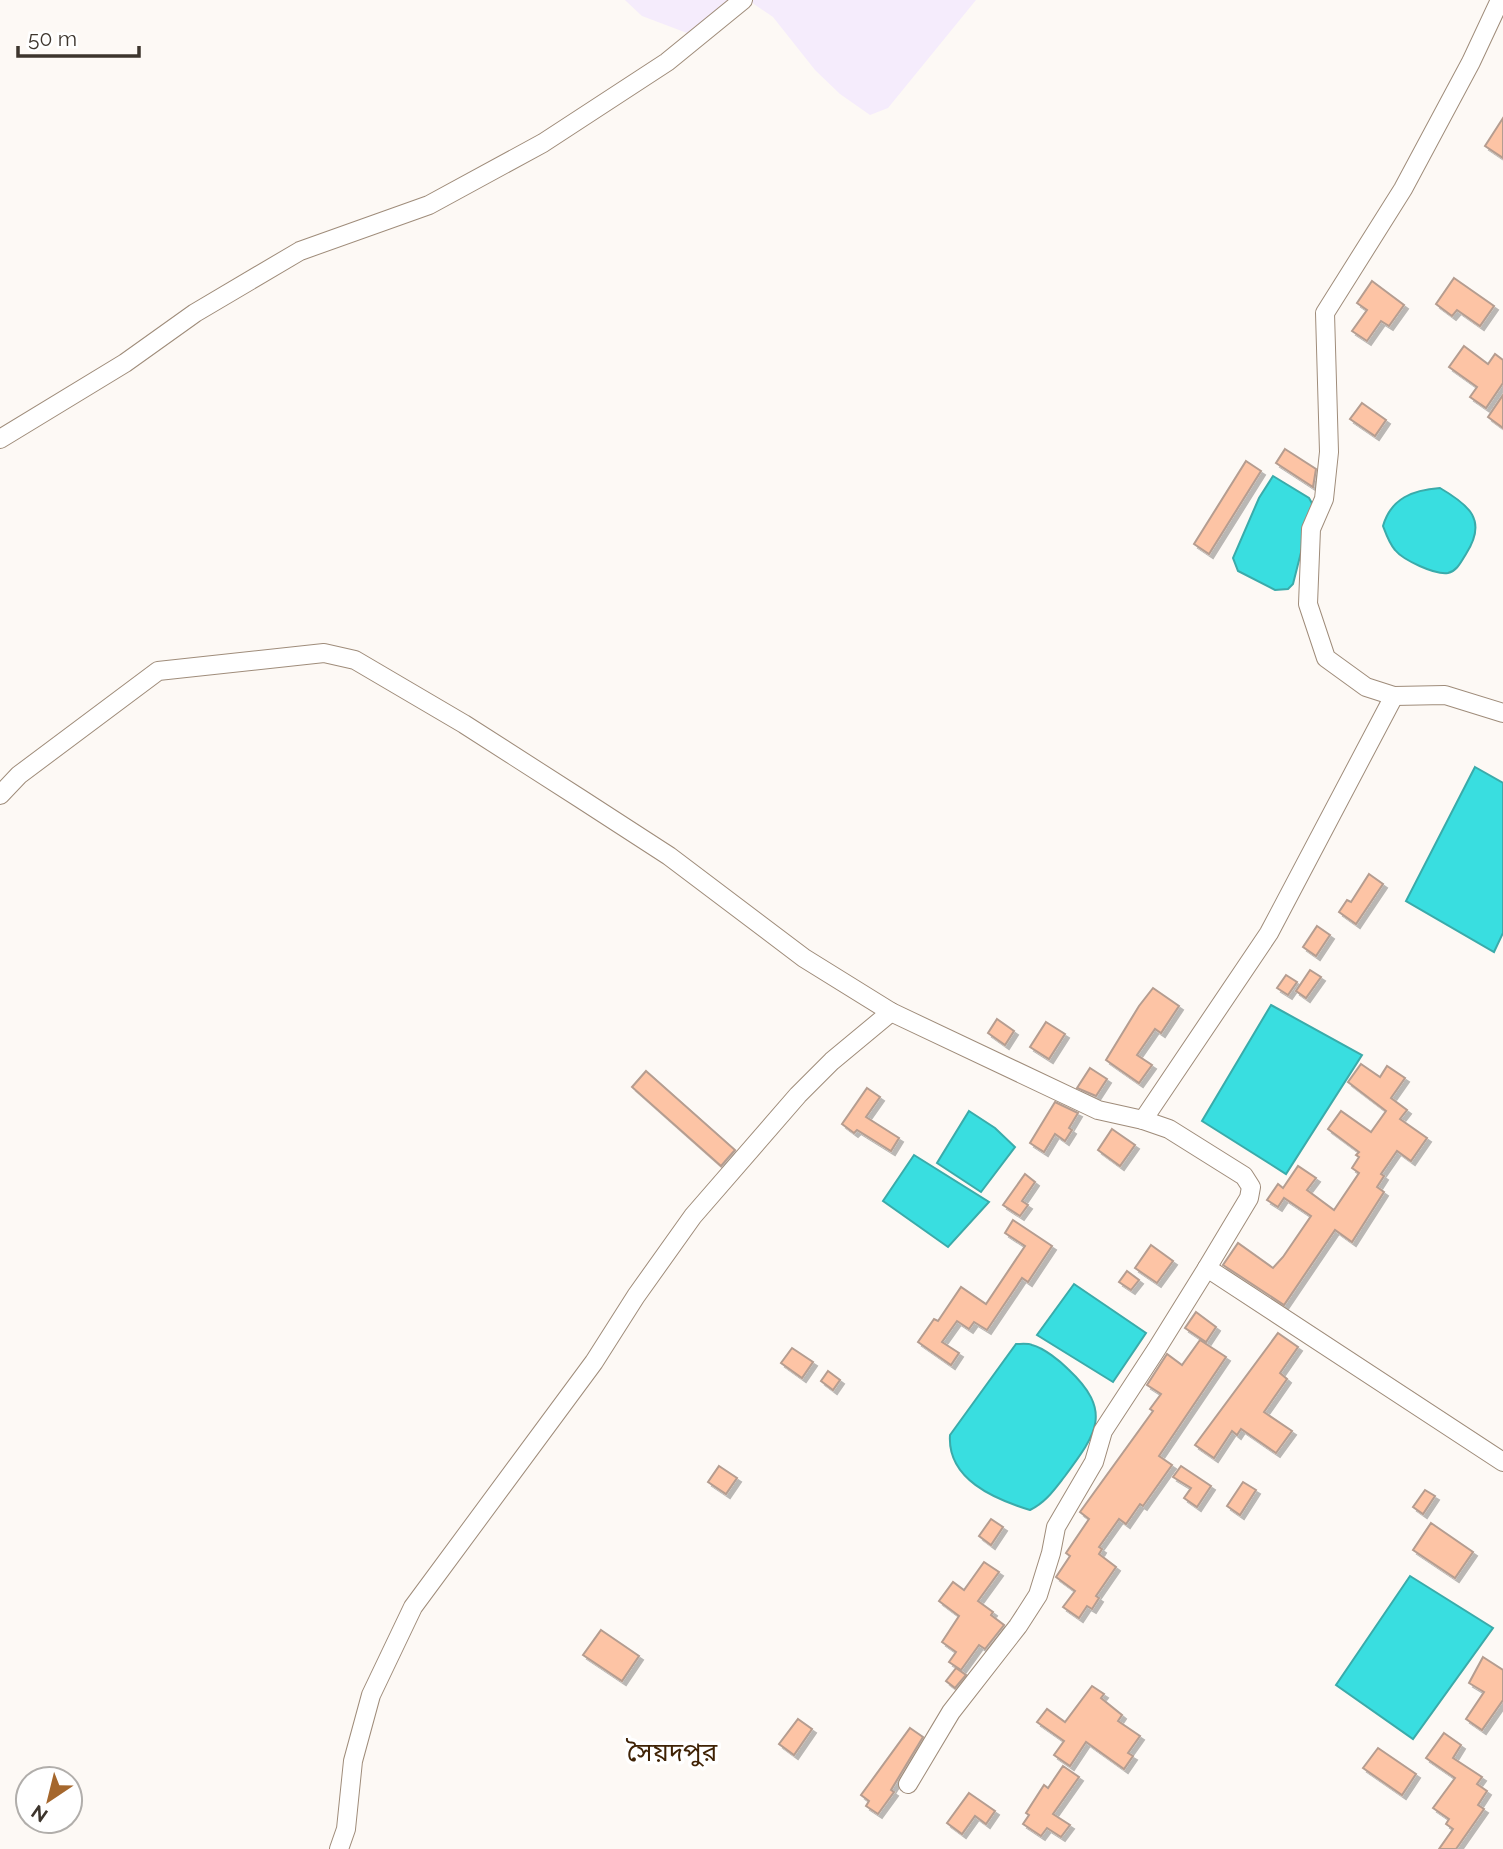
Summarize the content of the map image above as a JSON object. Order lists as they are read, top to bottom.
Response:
{
  "districts": ["সৈয়দপুর"],
  "scale_bar": "50 m",
  "north": "bottom left"
}
